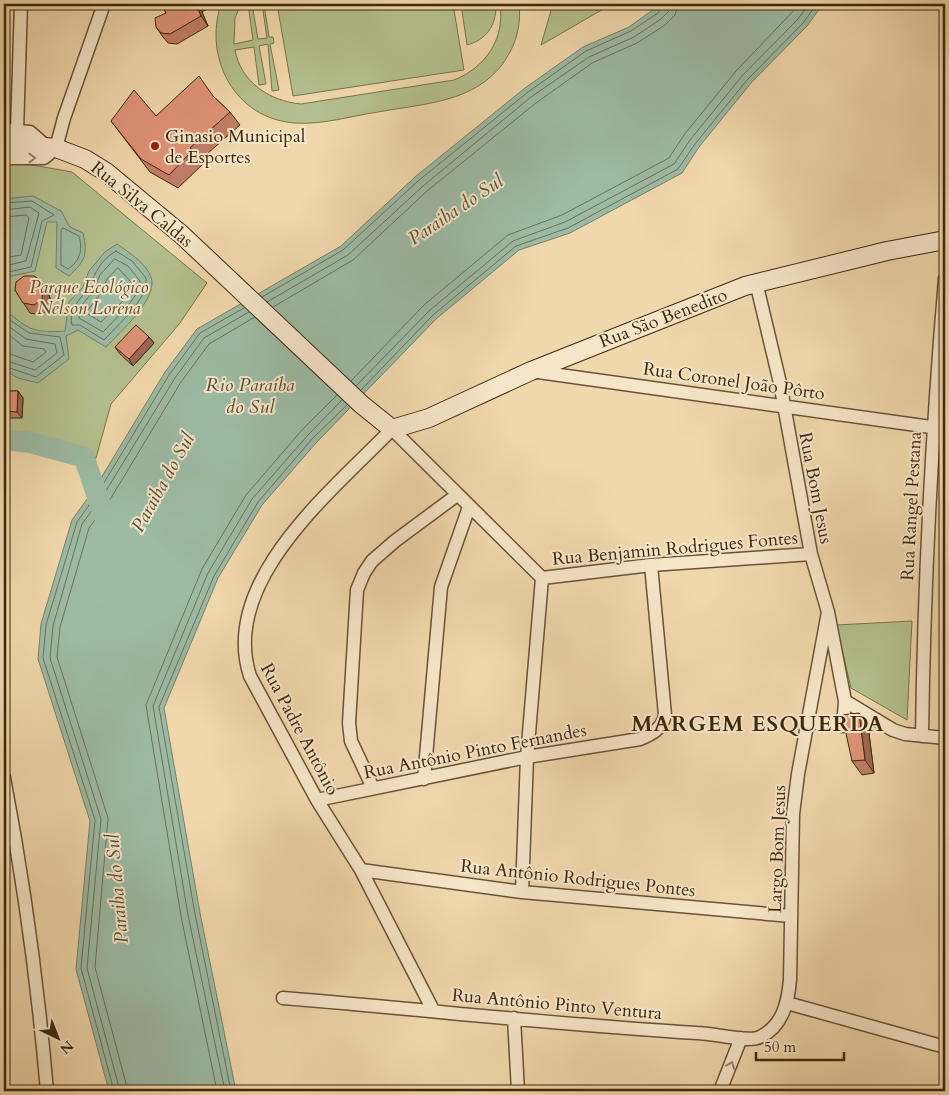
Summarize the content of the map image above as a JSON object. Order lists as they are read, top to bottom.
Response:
{
  "streets": {
    "main road": ["Rua Silva Caldas", "Rua São Benedito"],
    "street": [
      "Rua Coronel João Pôrto",
      "Rua Bom Jesus",
      "Rua Rangel Pestana",
      "Rua Benjamin Rodrigues Fontes",
      "Rua Padre Antônio",
      "Rua Antônio Pinto Fernandes",
      "Largo Bom Jesus",
      "Rua Antônio Rodrigues Pontes",
      "Rua Antônio Pinto Ventura"
    ]
  },
  "crossings": [
    ["Rua Silva Caldas", "Rua São Benedito"],
    ["Rua Silva Caldas", "Rua Padre Antônio"],
    ["Rua São Benedito", "Rua Coronel João Pôrto"],
    ["Rua São Benedito", "Rua Bom Jesus"],
    ["Rua São Benedito", "Rua Padre Antônio"],
    ["Rua Coronel João Pôrto", "Rua Bom Jesus"],
    ["Rua Coronel João Pôrto", "Rua Rangel Pestana"],
    ["Rua Bom Jesus", "Rua Benjamin Rodrigues Fontes"],
    ["Rua Bom Jesus", "Largo Bom Jesus"],
    ["Rua Benjamin Rodrigues Fontes", "Rua Antônio Pinto Fernandes"],
    ["Rua Padre Antônio", "Rua Antônio Pinto Fernandes"],
    ["Rua Padre Antônio", "Rua Antônio Rodrigues Pontes"],
    ["Rua Padre Antônio", "Rua Antônio Pinto Ventura"],
    ["Largo Bom Jesus", "Rua Antônio Rodrigues Pontes"],
    ["Largo Bom Jesus", "Rua Antônio Pinto Ventura"]
  ],
  "districts": ["MARGEM ESQUERDA"],
  "water": ["Paraiba do Sul", "Rio Paraíba do Sul"],
  "parks": ["Parque Ecológico Nelson Lorena"],
  "places": ["Ginasio Municipal de Esportes"],
  "scale_bar": "50 m",
  "north": "bottom right"
}
